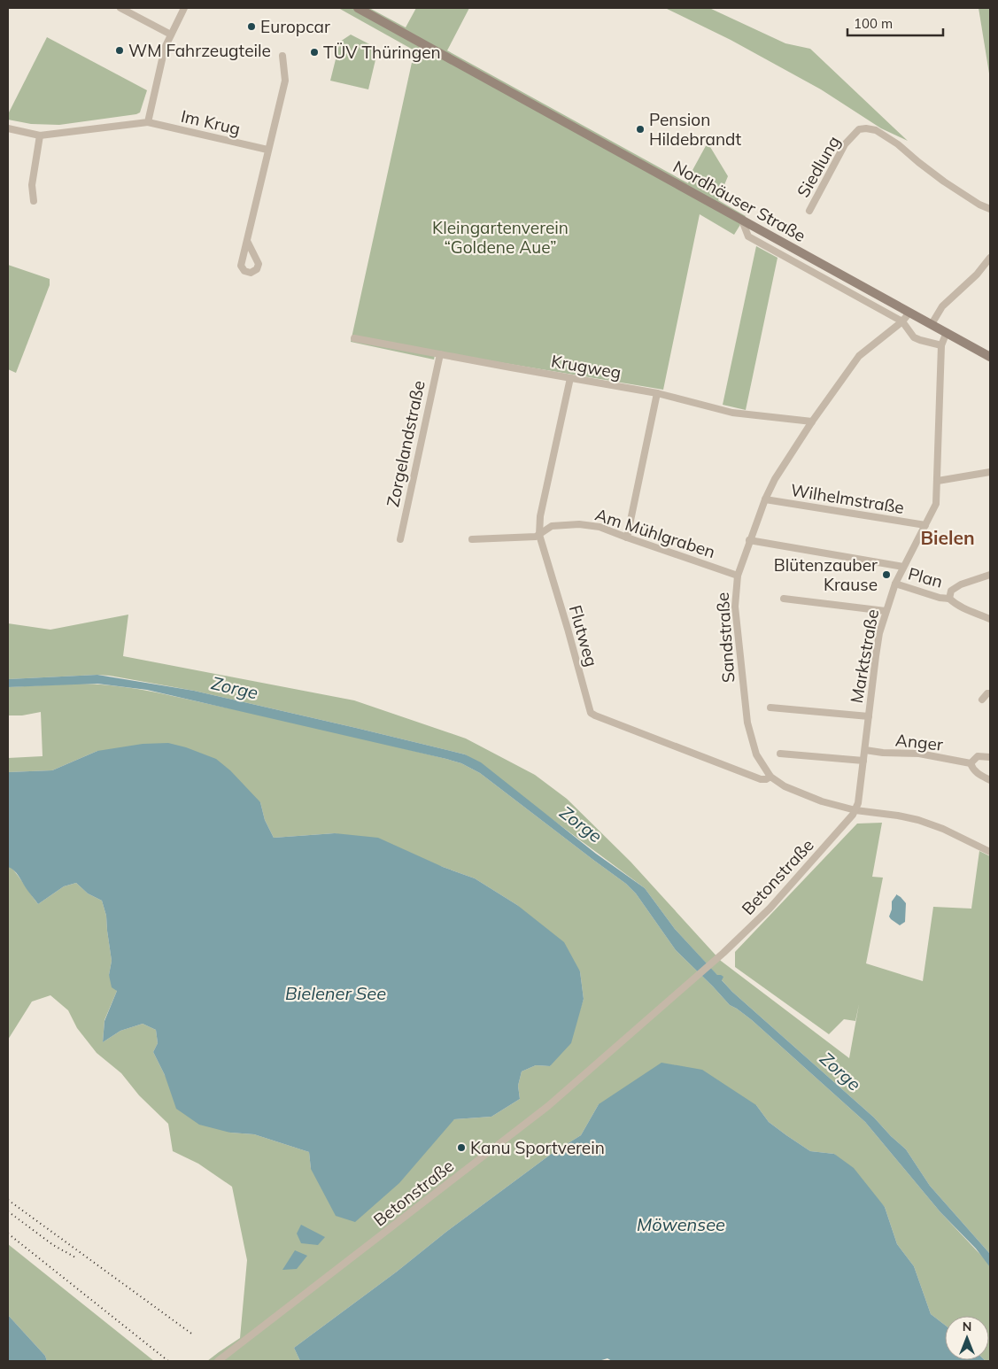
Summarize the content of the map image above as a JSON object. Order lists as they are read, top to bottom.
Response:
{
  "streets": {
    "main road": ["Nordhäuser Straße"],
    "street": [
      "Im Krug",
      "Siedlung",
      "Krugweg",
      "Zorgelandstraße",
      "Wilhelmstraße",
      "Am Mühlgraben",
      "Plan",
      "Flutweg",
      "Sandstraße",
      "Marktstraße",
      "Anger",
      "Betonstraße"
    ]
  },
  "crossings": [
    ["Nordhäuser Straße", "Sandstraße"],
    ["Nordhäuser Straße", "Marktstraße"],
    ["Krugweg", "Zorgelandstraße"],
    ["Krugweg", "Flutweg"],
    ["Krugweg", "Sandstraße"],
    ["Wilhelmstraße", "Sandstraße"],
    ["Wilhelmstraße", "Marktstraße"],
    ["Am Mühlgraben", "Flutweg"],
    ["Am Mühlgraben", "Sandstraße"],
    ["Plan", "Marktstraße"],
    ["Flutweg", "Sandstraße"],
    ["Sandstraße", "Marktstraße"],
    ["Sandstraße", "Betonstraße"],
    ["Marktstraße", "Anger"],
    ["Marktstraße", "Betonstraße"]
  ],
  "districts": ["Bielen"],
  "water": ["Zorge", "Bielener See", "Möwensee"],
  "parks": ["Kleingartenverein “Goldene Aue”"],
  "places": [
    "Europcar",
    "WM Fahrzeugteile",
    "TÜV Thüringen",
    "Pension Hildebrandt",
    "Blütenzauber Krause",
    "Kanu Sportverein"
  ],
  "scale_bar": "100 m",
  "north": "top"
}
